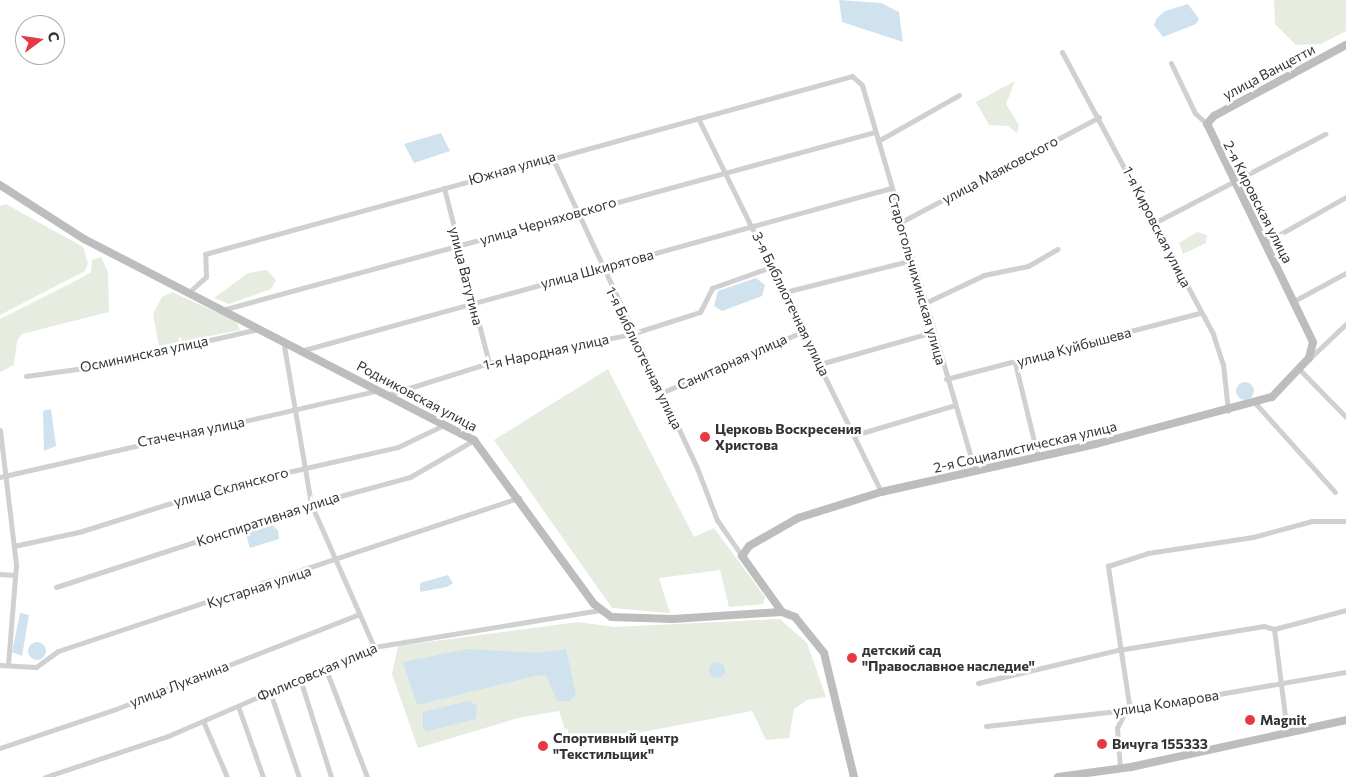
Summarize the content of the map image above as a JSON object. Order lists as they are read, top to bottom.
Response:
{
  "streets": {
    "main road": [
      "улица Ванцетти",
      "2-я Кировская улица",
      "Родниковская улица",
      "2-я Социалистическая улица"
    ],
    "street": [
      "Южная улица",
      "улица Маяковского",
      "улица Черняховского",
      "1-я Кировская улица",
      "улица Шкирятова",
      "улица Ватутина",
      "Старогольчихинская улица",
      "3-я Библиотечная улица",
      "улица Куйбышева",
      "1-я Народная улица",
      "Осмининская улица",
      "1-я Библиотечная улица",
      "Санитарная улица",
      "Стачечная улица",
      "улица Склянского",
      "Конспиративная улица",
      "Кустарная улица",
      "Филисовская улица",
      "улица Луканина",
      "улица Комарова"
    ]
  },
  "crossings": [
    ["улица Ванцетти", "2-я Кировская улица"],
    ["Южная улица", "улица Ватутина"],
    ["Южная улица", "Старогольчихинская улица"],
    ["Южная улица", "3-я Библиотечная улица"],
    ["Южная улица", "1-я Библиотечная улица"],
    ["Южная улица", "Родниковская улица"],
    ["улица Маяковского", "1-я Кировская улица"],
    ["улица Маяковского", "Старогольчихинская улица"],
    ["2-я Кировская улица", "2-я Социалистическая улица"],
    ["улица Черняховского", "улица Ватутина"],
    ["улица Черняховского", "Старогольчихинская улица"],
    ["улица Черняховского", "3-я Библиотечная улица"],
    ["улица Черняховского", "1-я Библиотечная улица"],
    ["улица Черняховского", "Родниковская улица"],
    ["1-я Кировская улица", "улица Куйбышева"],
    ["1-я Кировская улица", "2-я Социалистическая улица"],
    ["улица Шкирятова", "улица Ватутина"],
    ["улица Шкирятова", "Старогольчихинская улица"],
    ["улица Шкирятова", "3-я Библиотечная улица"],
    ["улица Шкирятова", "1-я Библиотечная улица"],
    ["улица Шкирятова", "Родниковская улица"],
    ["улица Ватутина", "1-я Народная улица"],
    ["Старогольчихинская улица", "улица Куйбышева"],
    ["Старогольчихинская улица", "2-я Социалистическая улица"],
    ["3-я Библиотечная улица", "1-я Народная улица"],
    ["3-я Библиотечная улица", "Санитарная улица"],
    ["3-я Библиотечная улица", "2-я Социалистическая улица"],
    ["1-я Народная улица", "1-я Библиотечная улица"],
    ["1-я Народная улица", "Родниковская улица"],
    ["Осмининская улица", "Родниковская улица"],
    ["1-я Библиотечная улица", "Санитарная улица"],
    ["1-я Библиотечная улица", "2-я Социалистическая улица"],
    ["Родниковская улица", "Стачечная улица"],
    ["Родниковская улица", "улица Склянского"],
    ["Родниковская улица", "Конспиративная улица"],
    ["Родниковская улица", "Кустарная улица"],
    ["Родниковская улица", "Филисовская улица"]
  ],
  "places": [
    "Церковь Воскресения Христова",
    "детский сад \"Православное наследие\"",
    "Magnit",
    "Вичуга 155333",
    "Спортивный центр \"Текстильщик\""
  ],
  "north": "right"
}
